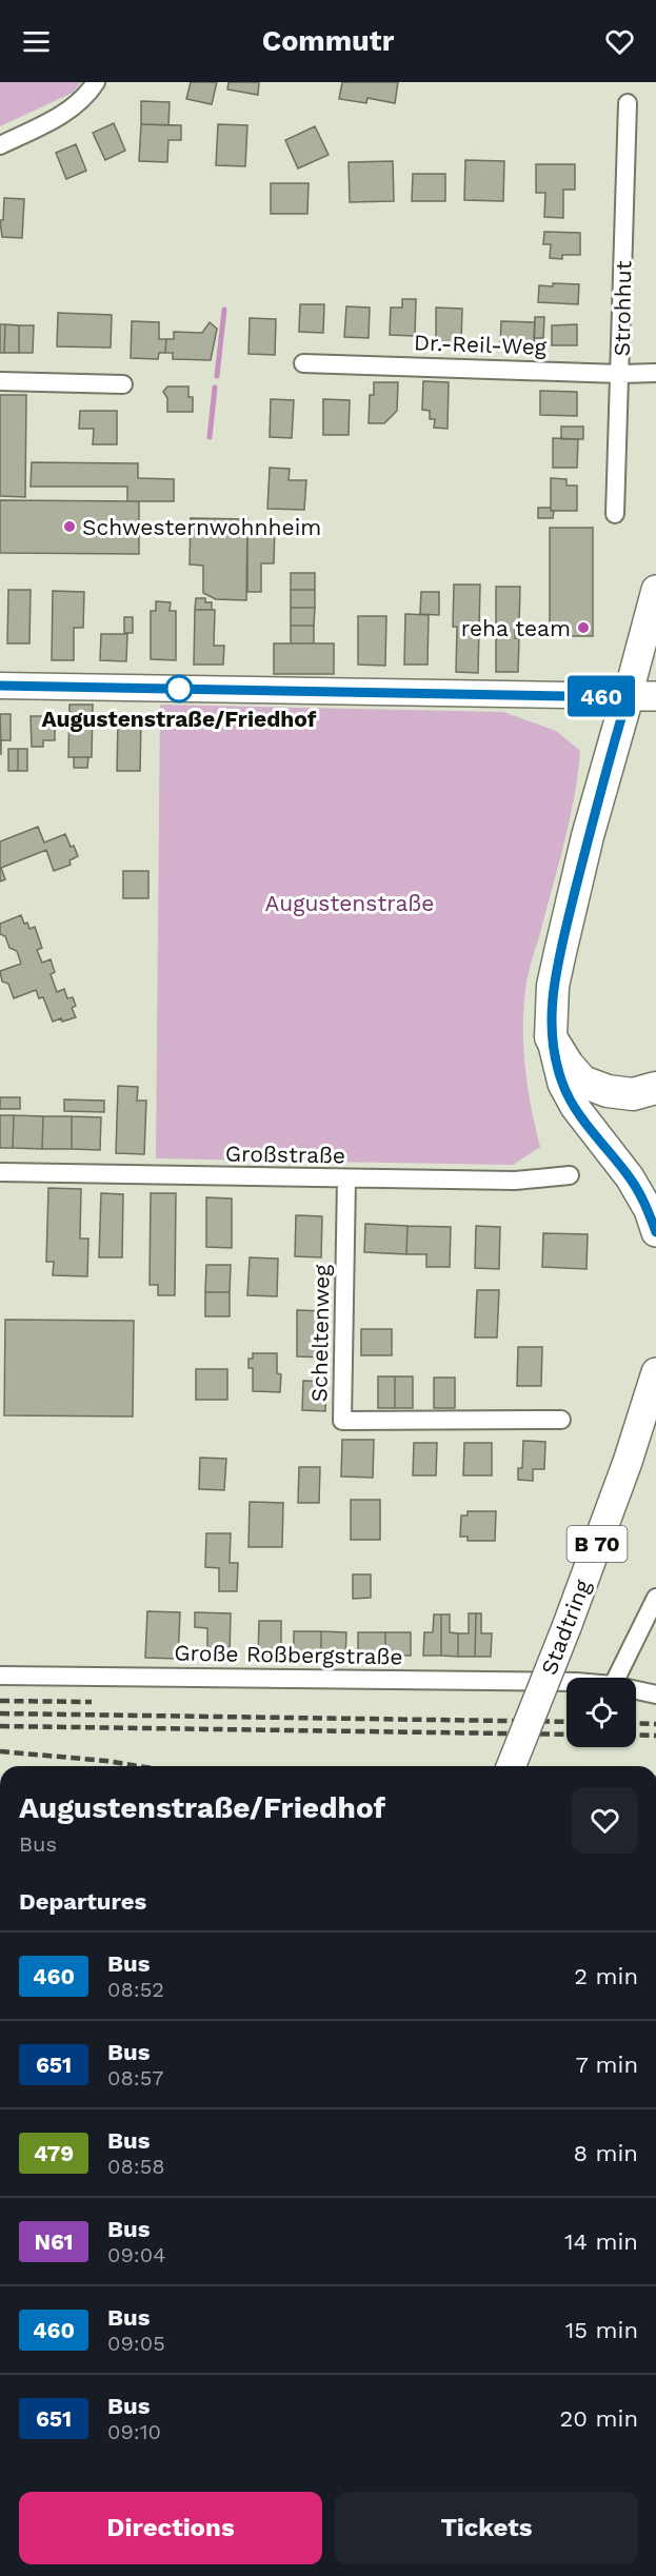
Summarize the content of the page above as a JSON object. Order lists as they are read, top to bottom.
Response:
{
  "streets": {
    "main road": ["B 70", "Stadtring"],
    "street": [
      "Strohhut",
      "Dr.-Reil-Weg",
      "Großstraße",
      "Scheltenweg",
      "Große Roßbergstraße"
    ]
  },
  "crossings": [
    ["Strohhut", "Dr.-Reil-Weg"],
    ["Großstraße", "Scheltenweg"]
  ],
  "parks": ["Augustenstraße"],
  "places": ["Schwesternwohnheim", "reha team", "Augustenstraße/Friedhof"],
  "lines": ["bus line 460"],
  "page": {
    "header": "Commutr",
    "on_map": "460",
    "heading": [
      ["Augustenstraße/Friedhof", "Bus"],
      "Departures"
    ],
    "list": [
      {
        "mark": "460",
        "name": "Bus",
        "note": "08:52",
        "value": "2 min"
      },
      {
        "mark": "651",
        "name": "Bus",
        "note": "08:57",
        "value": "7 min"
      },
      {
        "mark": "479",
        "name": "Bus",
        "note": "08:58",
        "value": "8 min"
      },
      {
        "mark": "N61",
        "name": "Bus",
        "note": "09:04",
        "value": "14 min"
      },
      {
        "mark": "460",
        "name": "Bus",
        "note": "09:05",
        "value": "15 min"
      },
      {
        "mark": "651",
        "name": "Bus",
        "note": "09:10",
        "value": "20 min"
      }
    ],
    "buttons": ["Directions", "Tickets"]
  }
}
